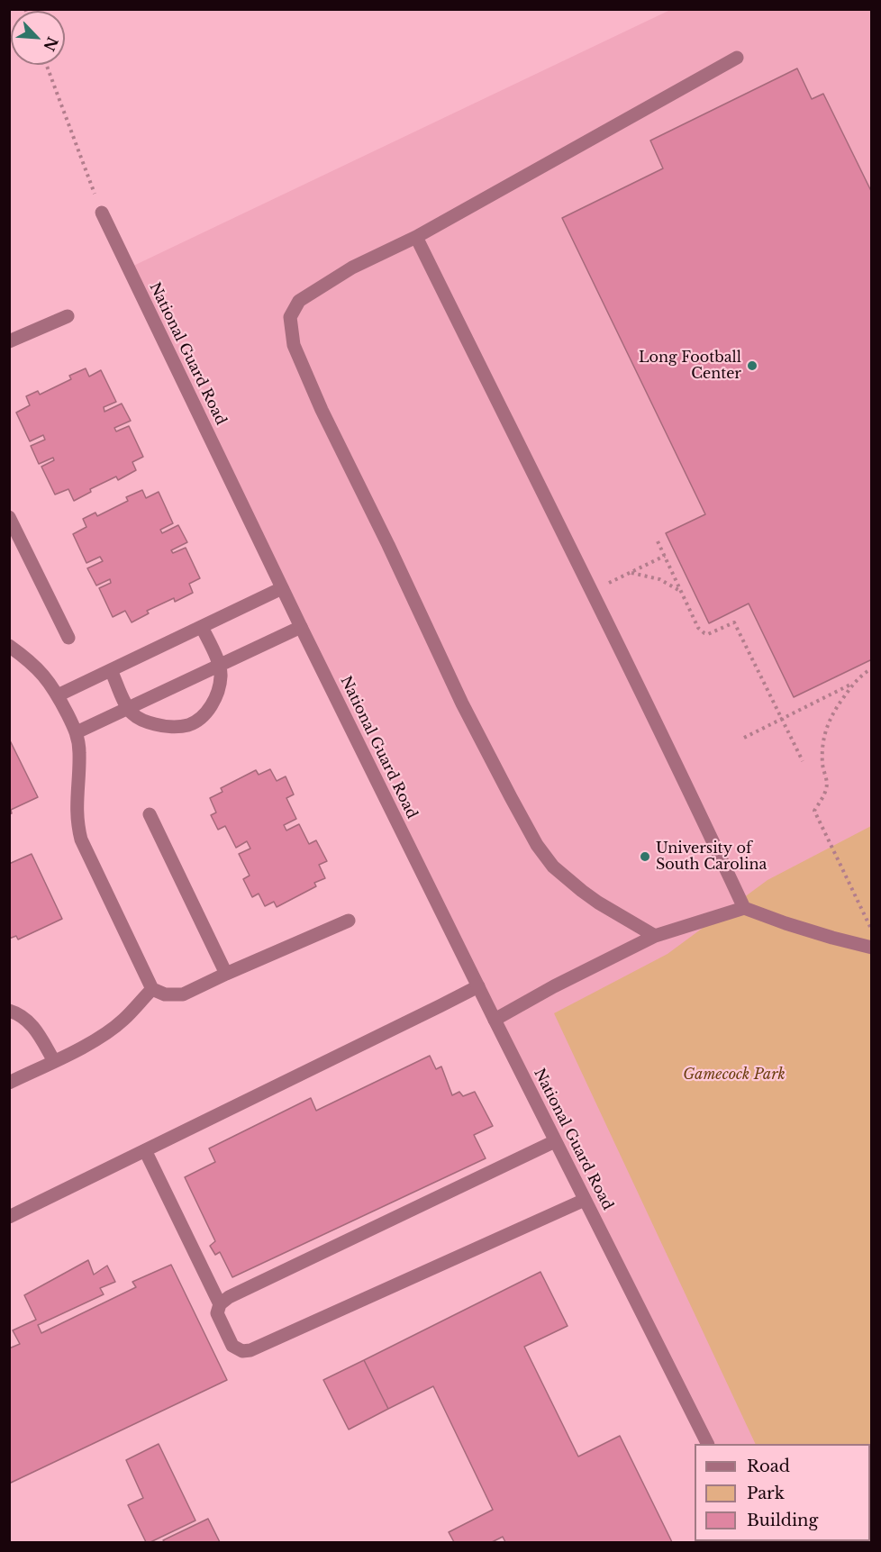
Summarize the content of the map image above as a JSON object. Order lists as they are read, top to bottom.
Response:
{
  "streets": {
    "street": ["National Guard Road"]
  },
  "parks": ["Gamecock Park"],
  "places": ["Long Football Center", "University of South Carolina"],
  "legend": ["Road", "Park", "Building"],
  "north": "bottom right"
}
